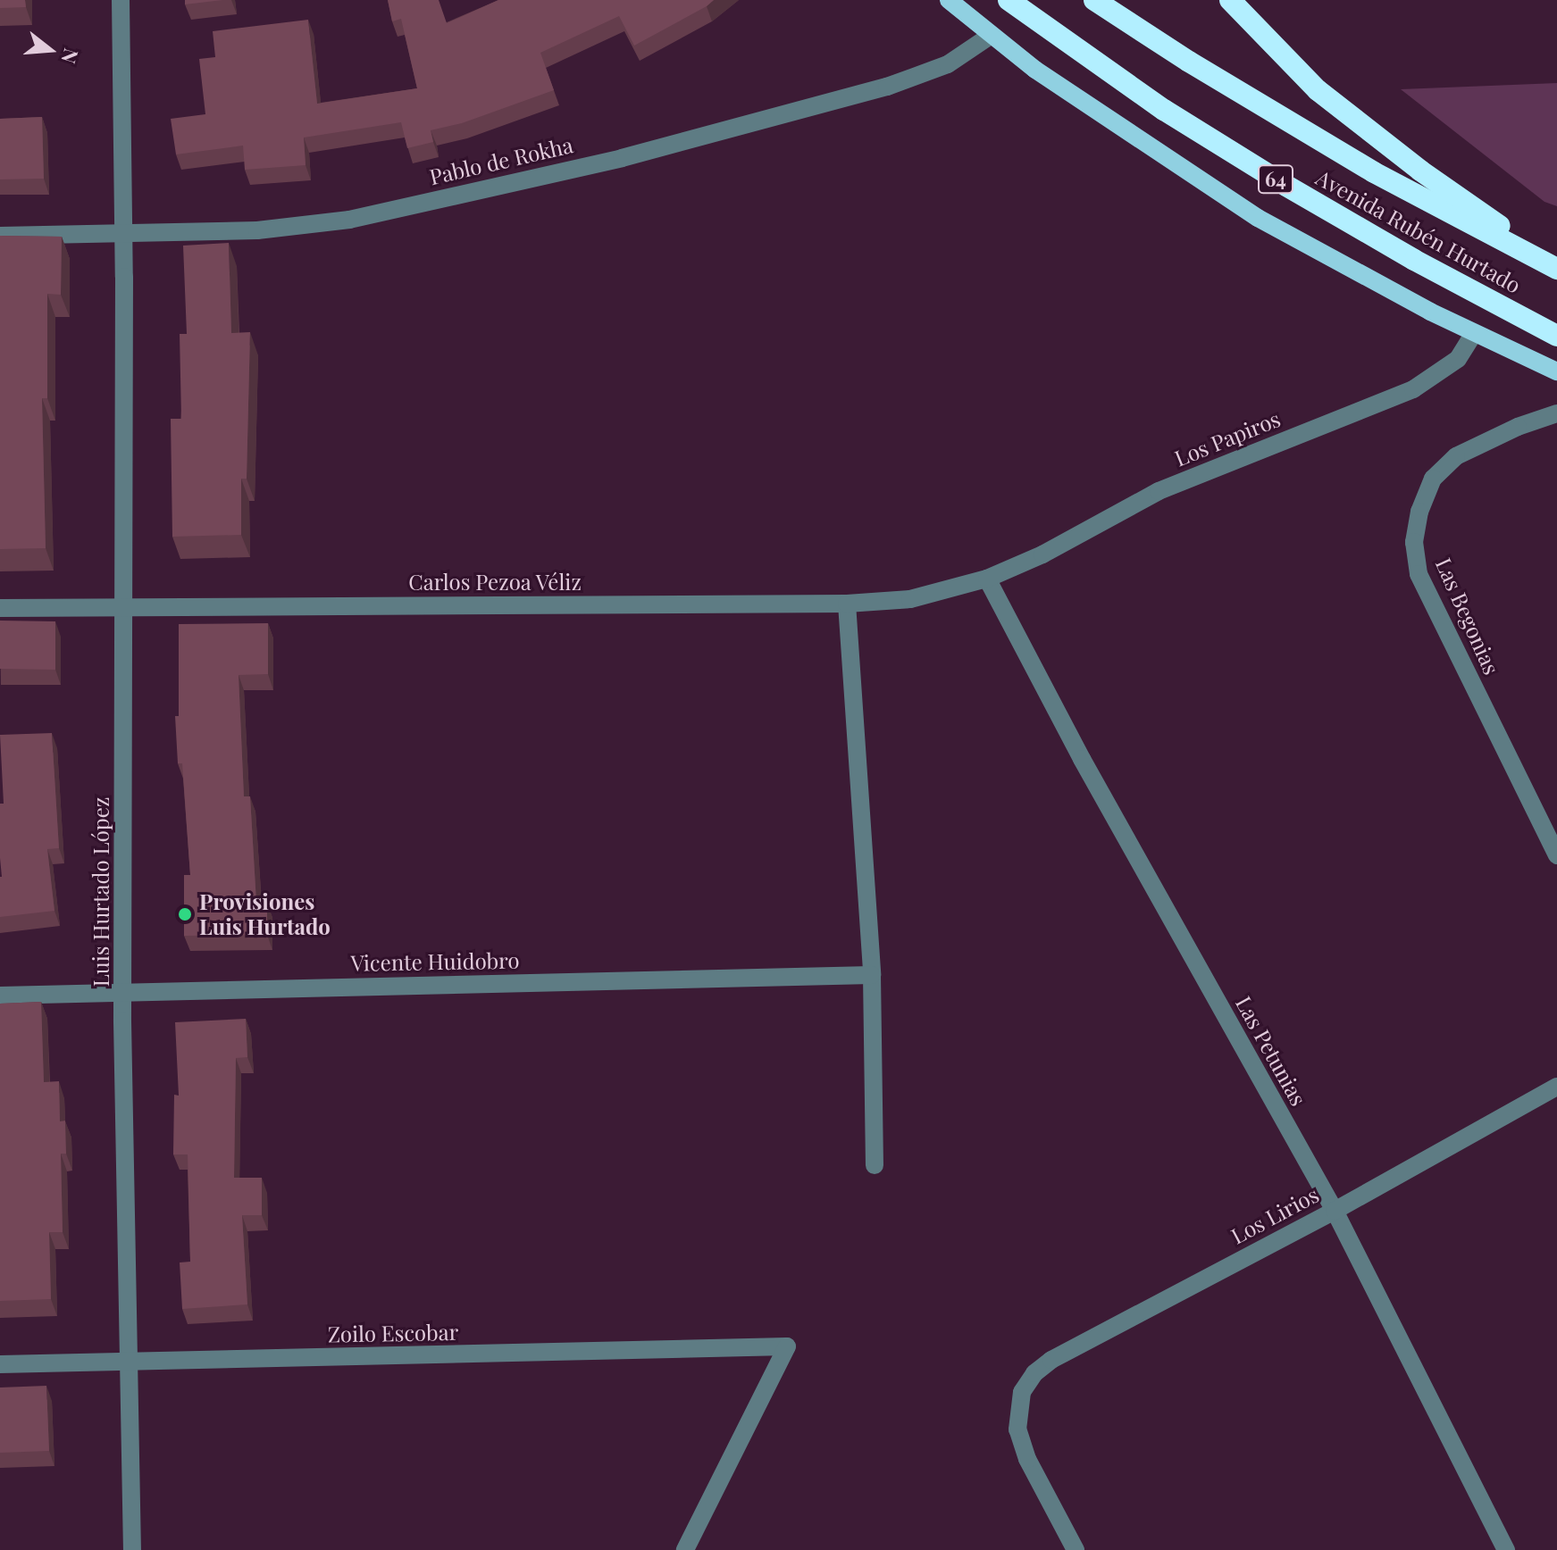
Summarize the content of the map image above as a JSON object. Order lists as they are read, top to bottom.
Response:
{
  "streets": {
    "highway": ["64", "Avenida Rubén Hurtado"],
    "street": [
      "Pablo de Rokha",
      "Los Papiros",
      "Carlos Pezoa Véliz",
      "Las Begonias",
      "Luis Hurtado López",
      "Vicente Huidobro",
      "Las Petunias",
      "Los Lirios",
      "Zoilo Escobar"
    ]
  },
  "crossings": [
    ["Pablo de Rokha", "Luis Hurtado López"],
    ["Los Papiros", "Carlos Pezoa Véliz"],
    ["Los Papiros", "Las Petunias"],
    ["Carlos Pezoa Véliz", "Luis Hurtado López"],
    ["Carlos Pezoa Véliz", "Las Petunias"],
    ["Luis Hurtado López", "Vicente Huidobro"],
    ["Luis Hurtado López", "Zoilo Escobar"],
    ["Las Petunias", "Los Lirios"]
  ],
  "places": ["Provisiones Luis Hurtado"],
  "north": "right"
}
